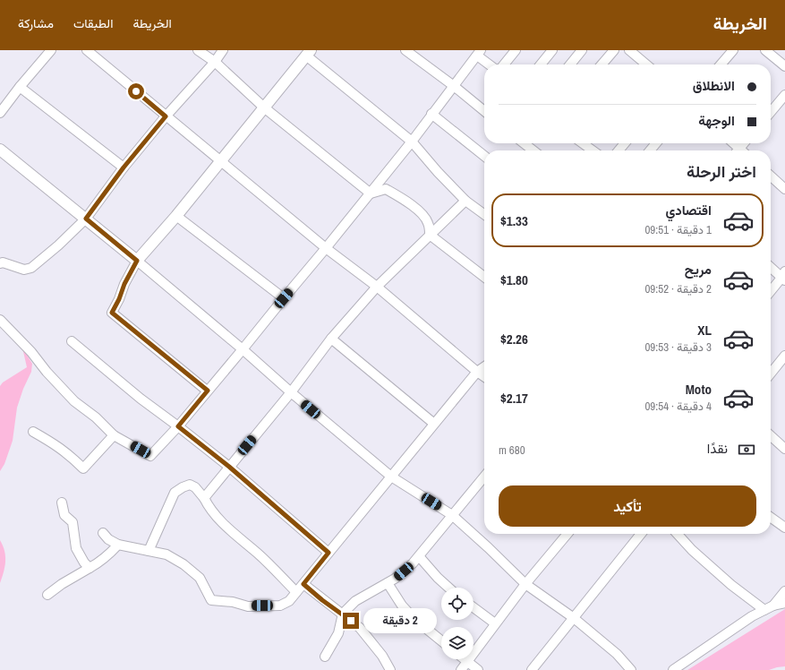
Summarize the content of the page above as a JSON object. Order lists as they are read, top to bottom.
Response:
{
  "page": {
    "header": "الخريطة",
    "nav": ["الخريطة", "الطبقات", "مشاركة"],
    "banner": ["الانطلاق", "الوجهة"],
    "heading": "اختر الرحلة",
    "list": [
      {
        "name": "اقتصادي",
        "note": "1 دقيقة · 09:51",
        "value": "$1.33"
      },
      {
        "name": "مريح",
        "note": "2 دقيقة · 09:52",
        "value": "$1.80"
      },
      {
        "name": "XL",
        "note": "3 دقيقة · 09:53",
        "value": "$2.26"
      },
      {
        "name": "Moto",
        "note": "4 دقيقة · 09:54",
        "value": "$2.17"
      }
    ],
    "pay": ["نقدًا", "680 m"],
    "buttons": "تأكيد",
    "bubble": "2 دقيقة"
  }
}
